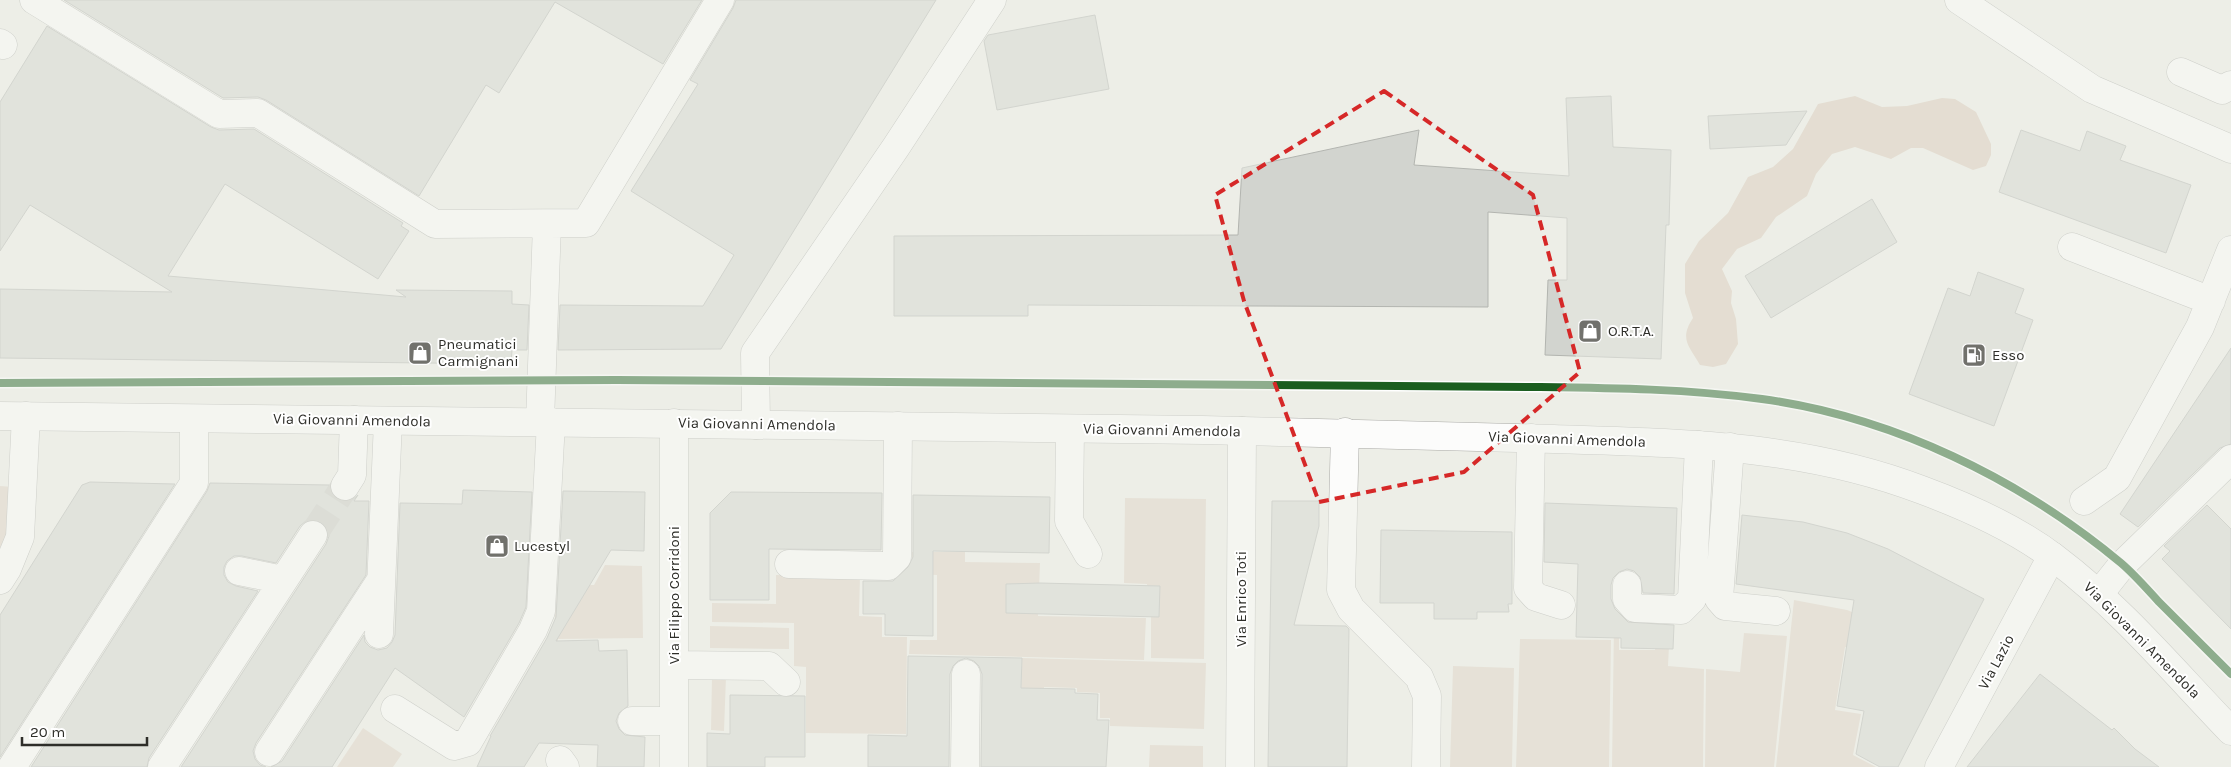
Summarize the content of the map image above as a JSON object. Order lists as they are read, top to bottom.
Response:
{
  "streets": {
    "main road": [
      "Via Giovanni Amendola",
      "Via Filippo Corridoni",
      "Via Enrico Toti",
      "Via Lazio"
    ]
  },
  "crossings": [
    ["Via Giovanni Amendola", "Via Filippo Corridoni"],
    ["Via Giovanni Amendola", "Via Enrico Toti"],
    ["Via Giovanni Amendola", "Via Lazio"]
  ],
  "places": {
    "shop": ["O.R.T.A.", "Pneumatici Carmignani", "Lucestyl"],
    "fuel station": ["Esso"]
  },
  "scale_bar": "20 m"
}
